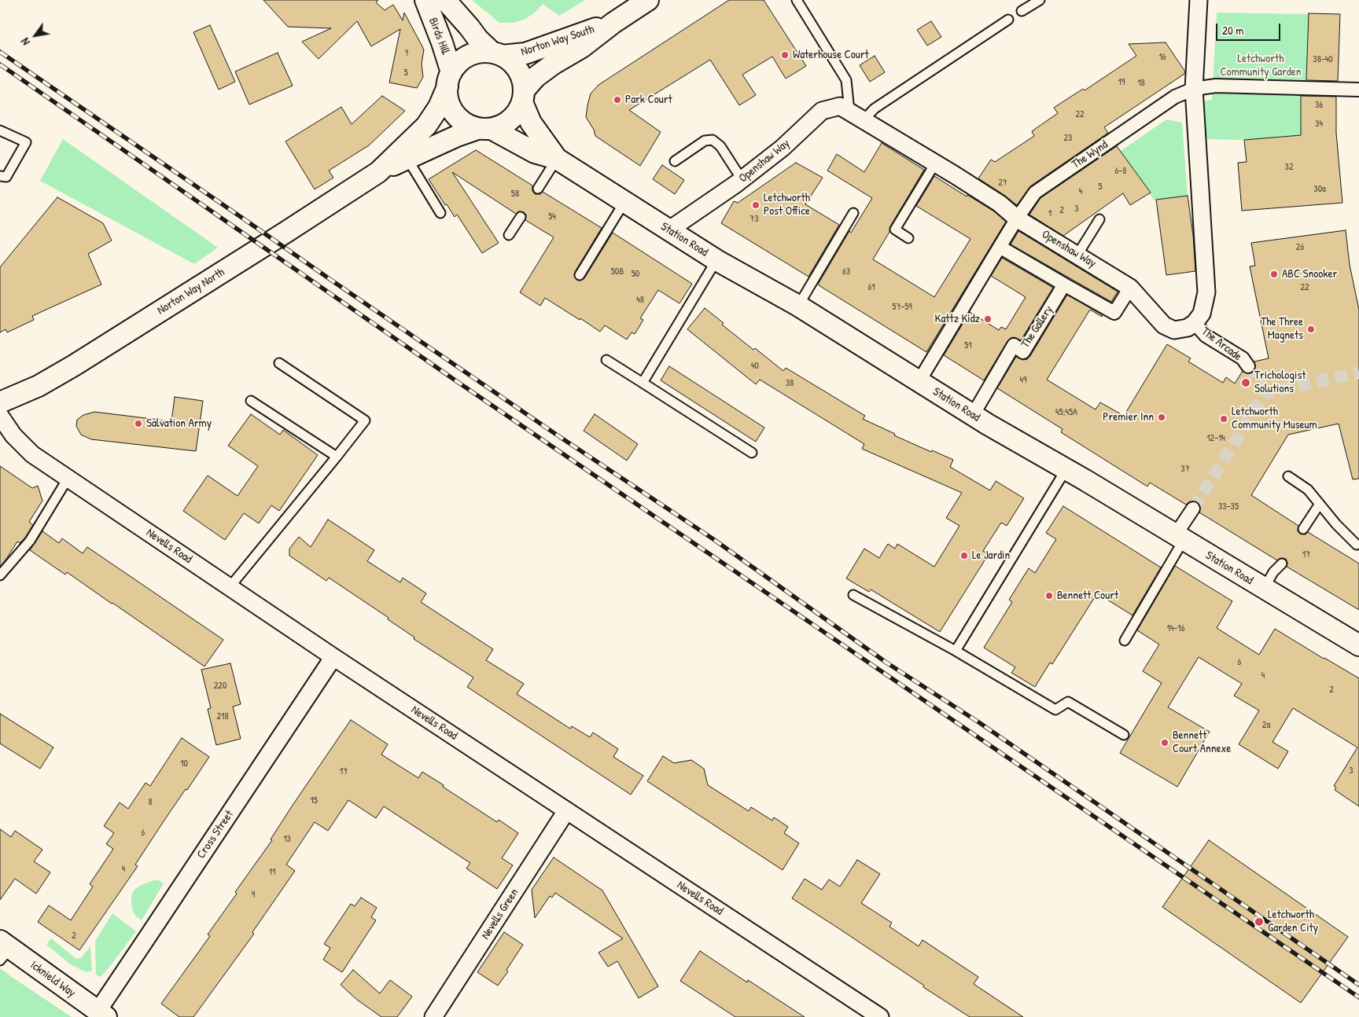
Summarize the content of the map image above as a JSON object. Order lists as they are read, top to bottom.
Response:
{
  "streets": {
    "street": [
      "Birds Hill",
      "Norton Way South",
      "The Wynd",
      "Openshaw Way",
      "Station Road",
      "Norton Way North",
      "The Gallery",
      "The Arcade",
      "Nevells Road",
      "Cross Street",
      "Nevells Green",
      "Icknield Way"
    ]
  },
  "crossings": [
    ["Birds Hill", "Norton Way South"],
    ["Birds Hill", "Station Road"],
    ["Birds Hill", "Norton Way North"],
    ["Norton Way South", "Station Road"],
    ["Norton Way South", "Norton Way North"],
    ["The Wynd", "Openshaw Way"],
    ["The Wynd", "Station Road"],
    ["Openshaw Way", "Station Road"],
    ["Openshaw Way", "The Arcade"],
    ["Station Road", "Norton Way North"],
    ["Station Road", "The Gallery"],
    ["Nevells Road", "Cross Street"],
    ["Nevells Road", "Nevells Green"],
    ["Cross Street", "Icknield Way"]
  ],
  "parks": ["Letchworth Community Garden"],
  "places": [
    "Waterhouse Court",
    "Park Court",
    "Letchworth Post Office",
    "ABC Snooker",
    "Kattz Kidz",
    "The Three Magnets",
    "Trichologist Solutions",
    "Premier Inn",
    "Letchworth Community Museum",
    "Salvation Army",
    "Le Jardin",
    "Bennett Court",
    "Bennett Court Annexe",
    "Letchworth Garden City"
  ],
  "house_numbers": [
    "7",
    "16",
    "38-40",
    "5",
    "19",
    "18",
    "36",
    "22",
    "34",
    "23",
    "32",
    "6-8",
    "27",
    "5",
    "30a",
    "4",
    "58",
    "3",
    "2",
    "1",
    "54",
    "73",
    "26",
    "50B",
    "63",
    "50",
    "61",
    "22",
    "48",
    "57-59",
    "51",
    "40",
    "49",
    "38",
    "45;45A",
    "12-14",
    "37",
    "33-35",
    "17",
    "14-16",
    "6",
    "4",
    "220",
    "2",
    "218",
    "2a",
    "10",
    "3",
    "17",
    "15",
    "8",
    "6",
    "13",
    "4",
    "11",
    "9",
    "2"
  ],
  "scale_bar": "20 m",
  "north": "bottom left"
}
